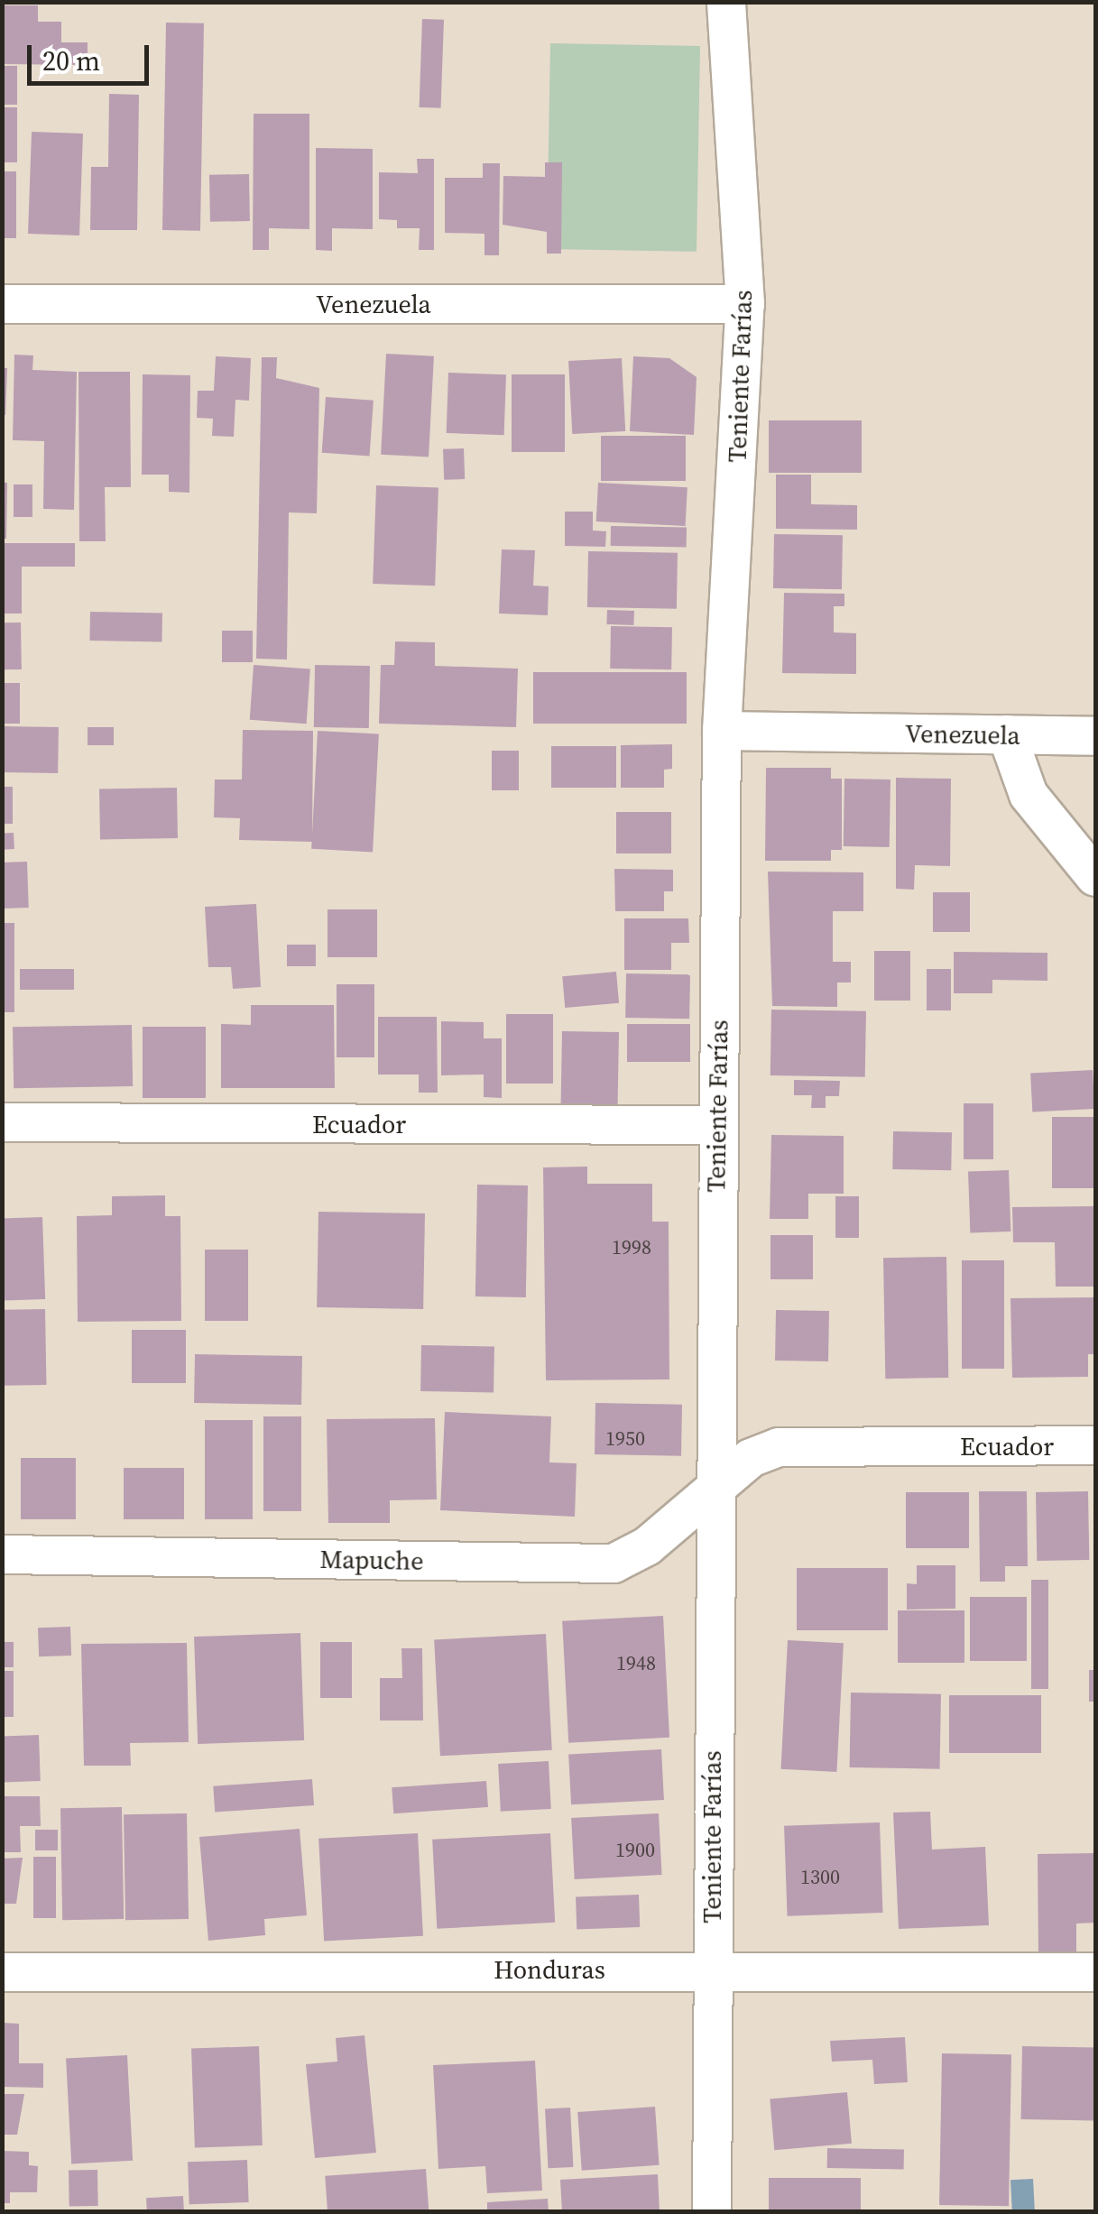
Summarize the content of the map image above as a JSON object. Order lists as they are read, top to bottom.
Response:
{
  "streets": {
    "street": [
      "Venezuela",
      "Teniente Farías",
      "Ecuador",
      "Mapuche",
      "Honduras"
    ]
  },
  "crossings": [
    ["Venezuela", "Teniente Farías"],
    ["Teniente Farías", "Ecuador"],
    ["Teniente Farías", "Mapuche"],
    ["Teniente Farías", "Honduras"],
    ["Ecuador", "Mapuche"]
  ],
  "house_numbers": [
    "1998",
    "1950",
    "1948",
    "1900",
    "1300"
  ],
  "scale_bar": "20 m"
}
